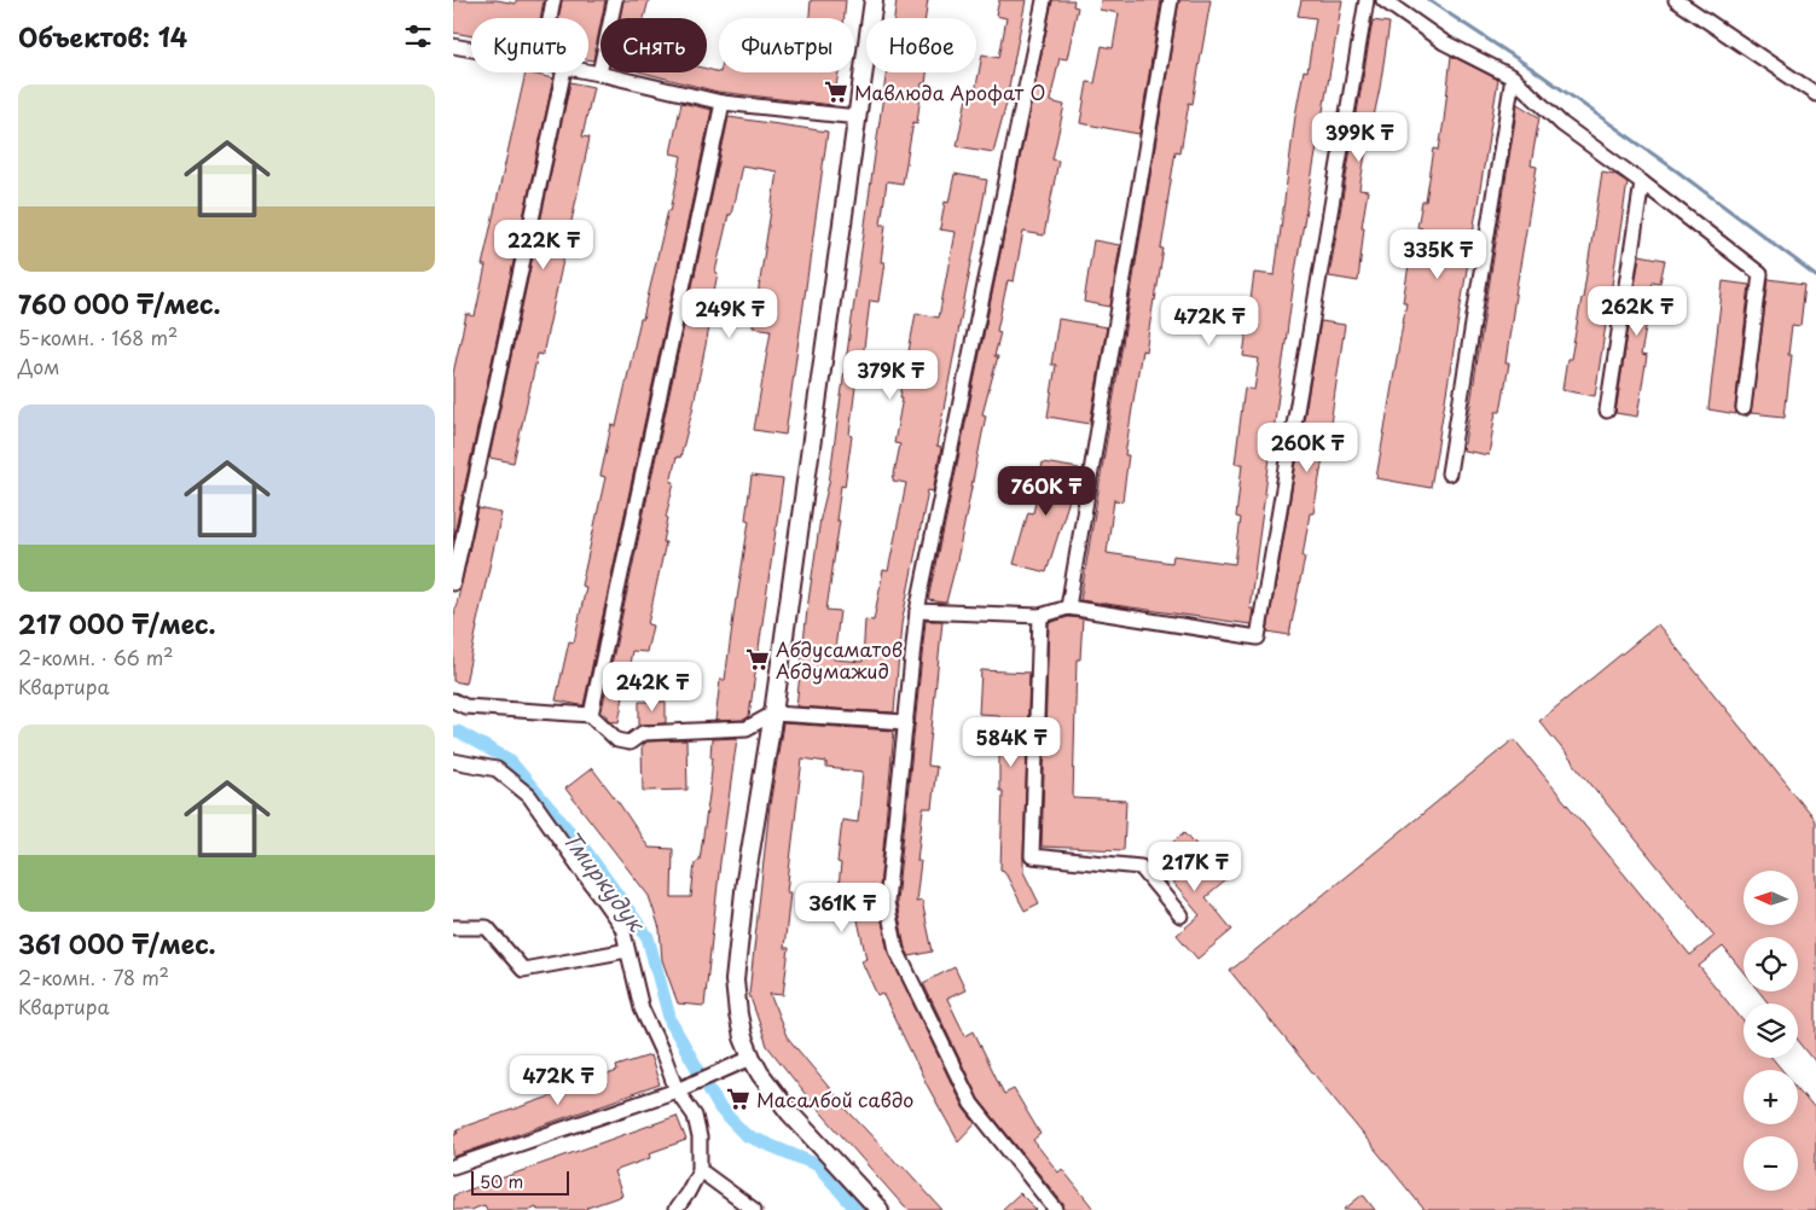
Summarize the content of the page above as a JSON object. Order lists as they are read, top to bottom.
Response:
{
  "water": ["Тмиркудук"],
  "places": {
    "supermarket": ["Мавлюда Арофат О", "Абдусаматов Абдумажид", "Масалбой савдо"]
  },
  "scale_bar": "50 m",
  "north": "left",
  "page": {
    "heading": "Объектов: 14",
    "chip": [
      "Купить",
      "Снять",
      "Фильтры",
      "Новое"
    ],
    "list": [
      {
        "name": "760 000 ₸/мес.",
        "note": "5-комн. · 168 m² · Дом"
      },
      {
        "name": "217 000 ₸/мес.",
        "note": "2-комн. · 66 m² · Квартира"
      },
      {
        "name": "361 000 ₸/мес.",
        "note": "2-комн. · 78 m² · Квартира"
      }
    ],
    "price": [
      "399K ₸",
      "222K ₸",
      "335K ₸",
      "262K ₸",
      "249K ₸",
      "472K ₸",
      "379K ₸",
      "260K ₸",
      "760K ₸",
      "242K ₸",
      "584K ₸",
      "217K ₸",
      "361K ₸",
      "472K ₸"
    ],
    "map_buttons": ["+", "−"],
    "scale": "50 m"
  }
}
